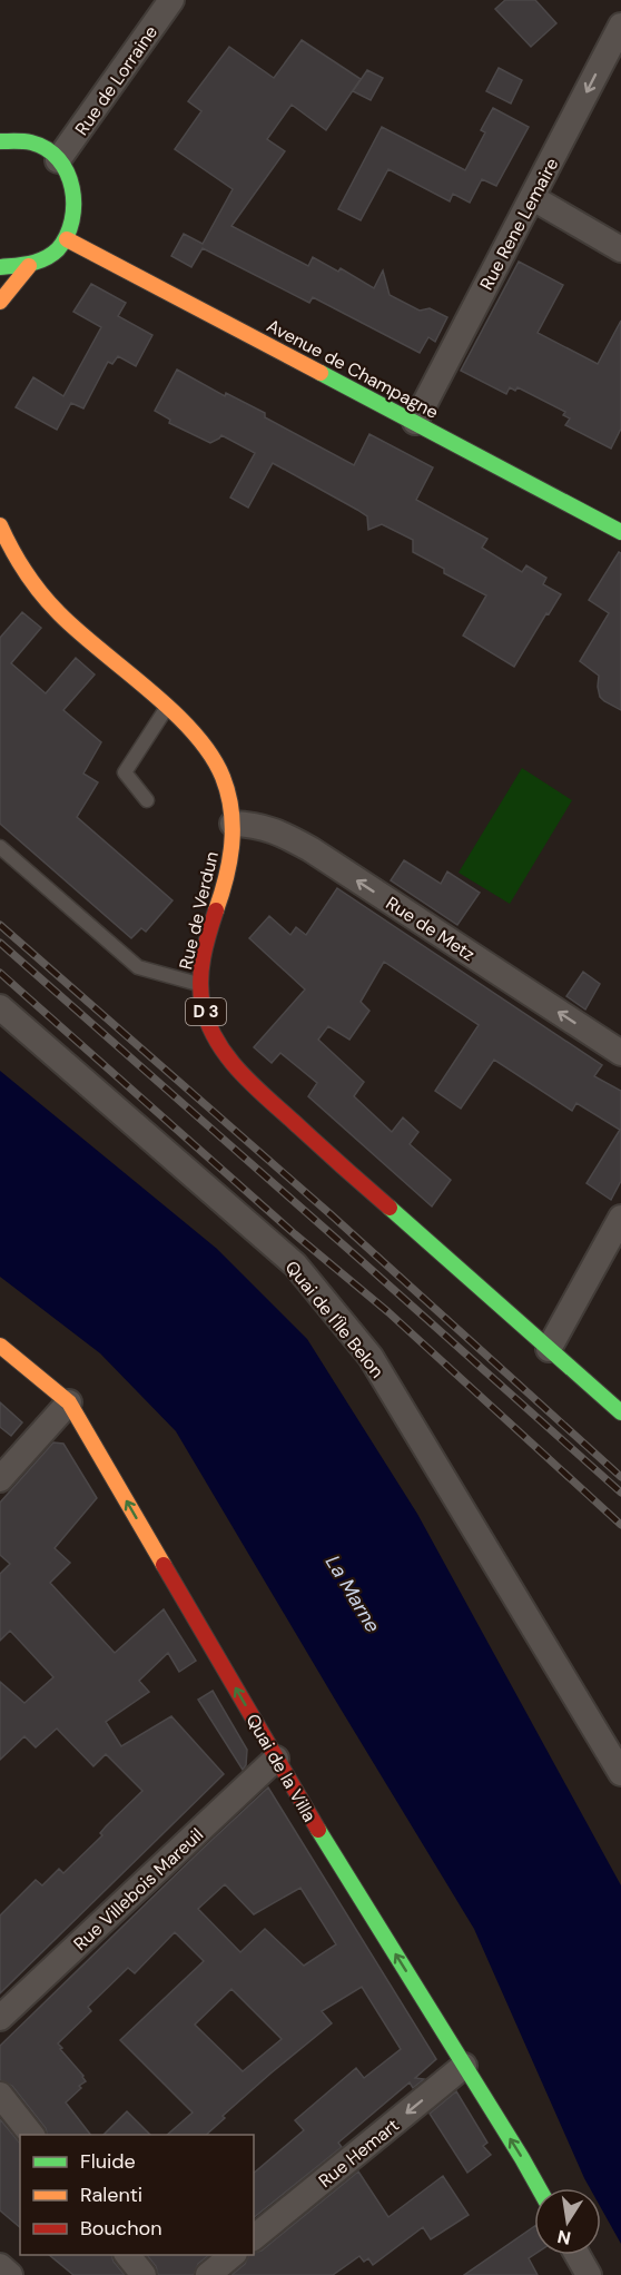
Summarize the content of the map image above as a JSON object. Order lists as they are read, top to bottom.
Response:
{
  "streets": {
    "main road": [
      "Avenue de Champagne",
      "Rue de Verdun",
      "D 3",
      "Quai de la Villa"
    ],
    "street": [
      "Rue de Lorraine",
      "Rue Rene Lemaire",
      "Rue de Metz",
      "Quai de l'Île Belon",
      "Rue Villebois Mareuil",
      "Rue Hemart"
    ]
  },
  "crossings": [
    ["Rue Rene Lemaire", "Avenue de Champagne"],
    ["Rue de Verdun", "Rue de Metz"],
    ["Quai de la Villa", "Rue Villebois Mareuil"],
    ["Quai de la Villa", "Rue Hemart"]
  ],
  "one_way": [
    "Rue Rene Lemaire",
    "Rue de Metz",
    "Quai de la Villa",
    "Rue Hemart"
  ],
  "water": ["La Marne"],
  "legend": ["Fluide", "Ralenti", "Bouchon"],
  "north": "bottom"
}
